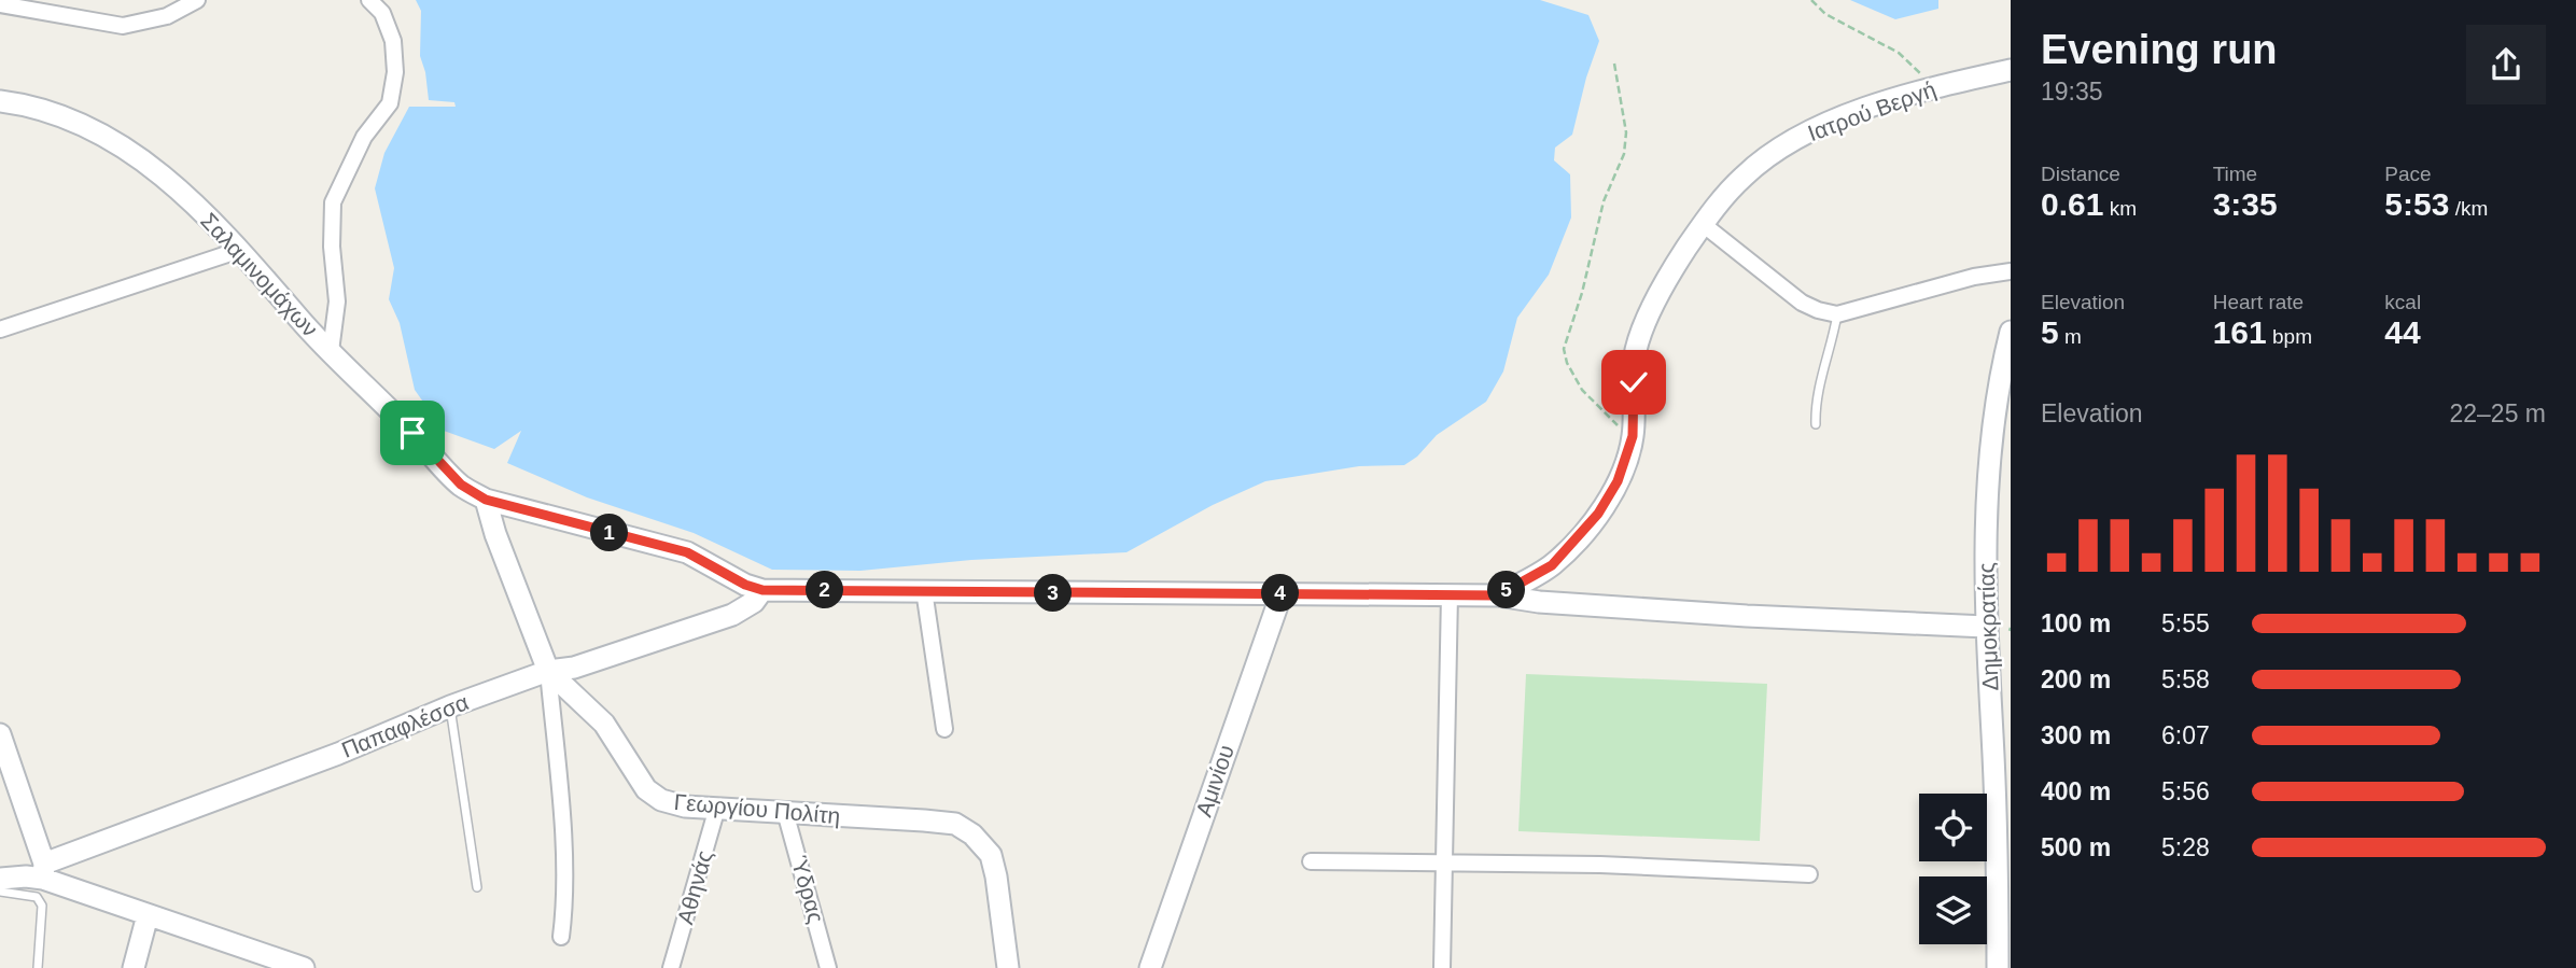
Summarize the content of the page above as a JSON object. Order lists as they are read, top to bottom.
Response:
{
  "streets": {
    "main road": [
      "Ιατρού Βεργή",
      "Σαλαμινομάχων",
      "Δημοκρατίας",
      "Παπαφλέσσα",
      "Αμινίου",
      "Γεωργίου Πολίτη"
    ],
    "street": ["Αθηνάς", "Ύδρας"]
  },
  "crossings": [
    ["Σαλαμινομάχων", "Γεωργίου Πολίτη"],
    ["Παπαφλέσσα", "Γεωργίου Πολίτη"],
    ["Γεωργίου Πολίτη", "Αθηνάς"],
    ["Γεωργίου Πολίτη", "Ύδρας"]
  ],
  "page": {
    "heading": ["Evening run", "19:35"],
    "stats": [
      ["Distance", "0.61 km"],
      ["Time", "3:35"],
      ["Pace", "5:53 /km"],
      ["Elevation", "5 m"],
      ["Heart rate", "161 bpm"],
      ["kcal", "44"]
    ],
    "chart": ["Elevation", "22–25 m"],
    "pins": [
      "1",
      "2",
      "5",
      "3",
      "4"
    ],
    "list": [
      {
        "name": "100 m",
        "note": "5:55"
      },
      {
        "name": "200 m",
        "note": "5:58"
      },
      {
        "name": "300 m",
        "note": "6:07"
      },
      {
        "name": "400 m",
        "note": "5:56"
      },
      {
        "name": "500 m",
        "note": "5:28"
      }
    ]
  }
}
